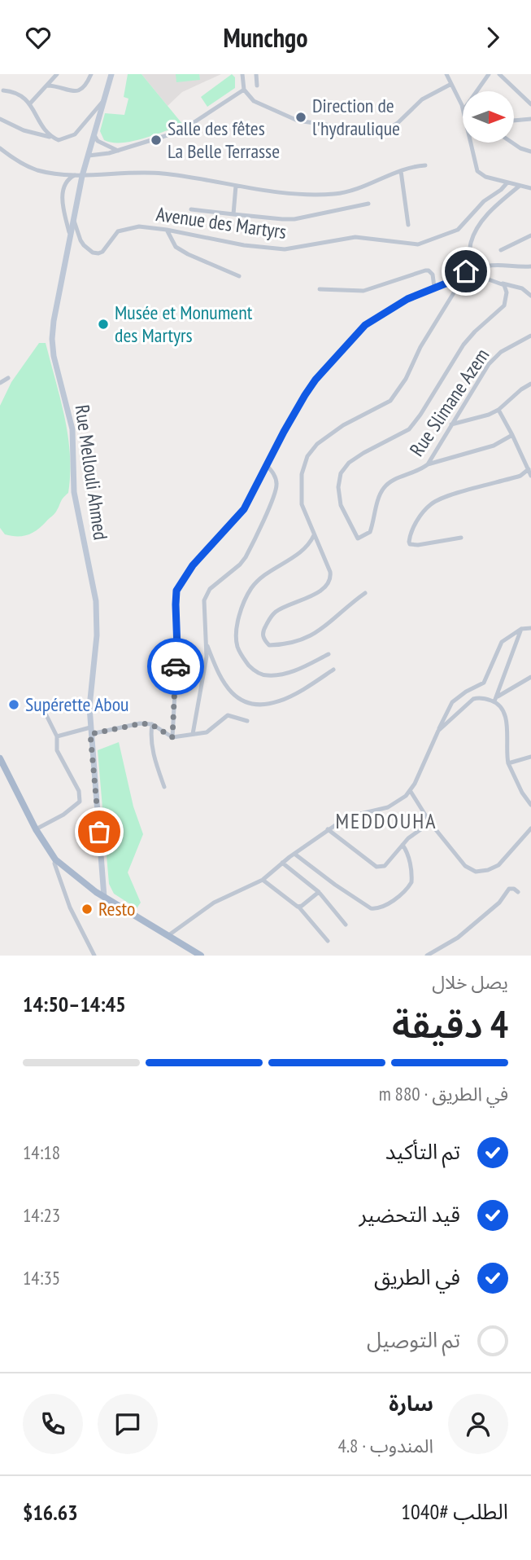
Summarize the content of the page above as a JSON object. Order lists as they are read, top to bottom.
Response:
{
  "streets": {
    "street": ["Avenue des Martyrs", "Rue Slimane Azem", "Rue Mellouli Ahmed"]
  },
  "crossings": [
    ["Avenue des Martyrs", "Rue Mellouli Ahmed"]
  ],
  "districts": ["MEDDOUHA"],
  "places": [
    "Direction de l'hydraulique",
    "Salle des fêtes La Belle Terrasse",
    "Musée et Monument des Martyrs",
    "Supérette Abou",
    "Resto"
  ],
  "north": "right",
  "page": {
    "header": "Munchgo",
    "heading": ["4 دقيقة", "يصل خلال", "14:45–14:50"],
    "panel": [
      "سارة",
      "المندوب · 4.8",
      "الطلب #1040",
      "$16.63"
    ],
    "bar": "في الطريق · 880 m",
    "list": [
      ["تم التأكيد", "14:18"],
      ["قيد التحضير", "14:23"],
      ["في الطريق", "14:35"],
      "تم التوصيل"
    ]
  }
}
